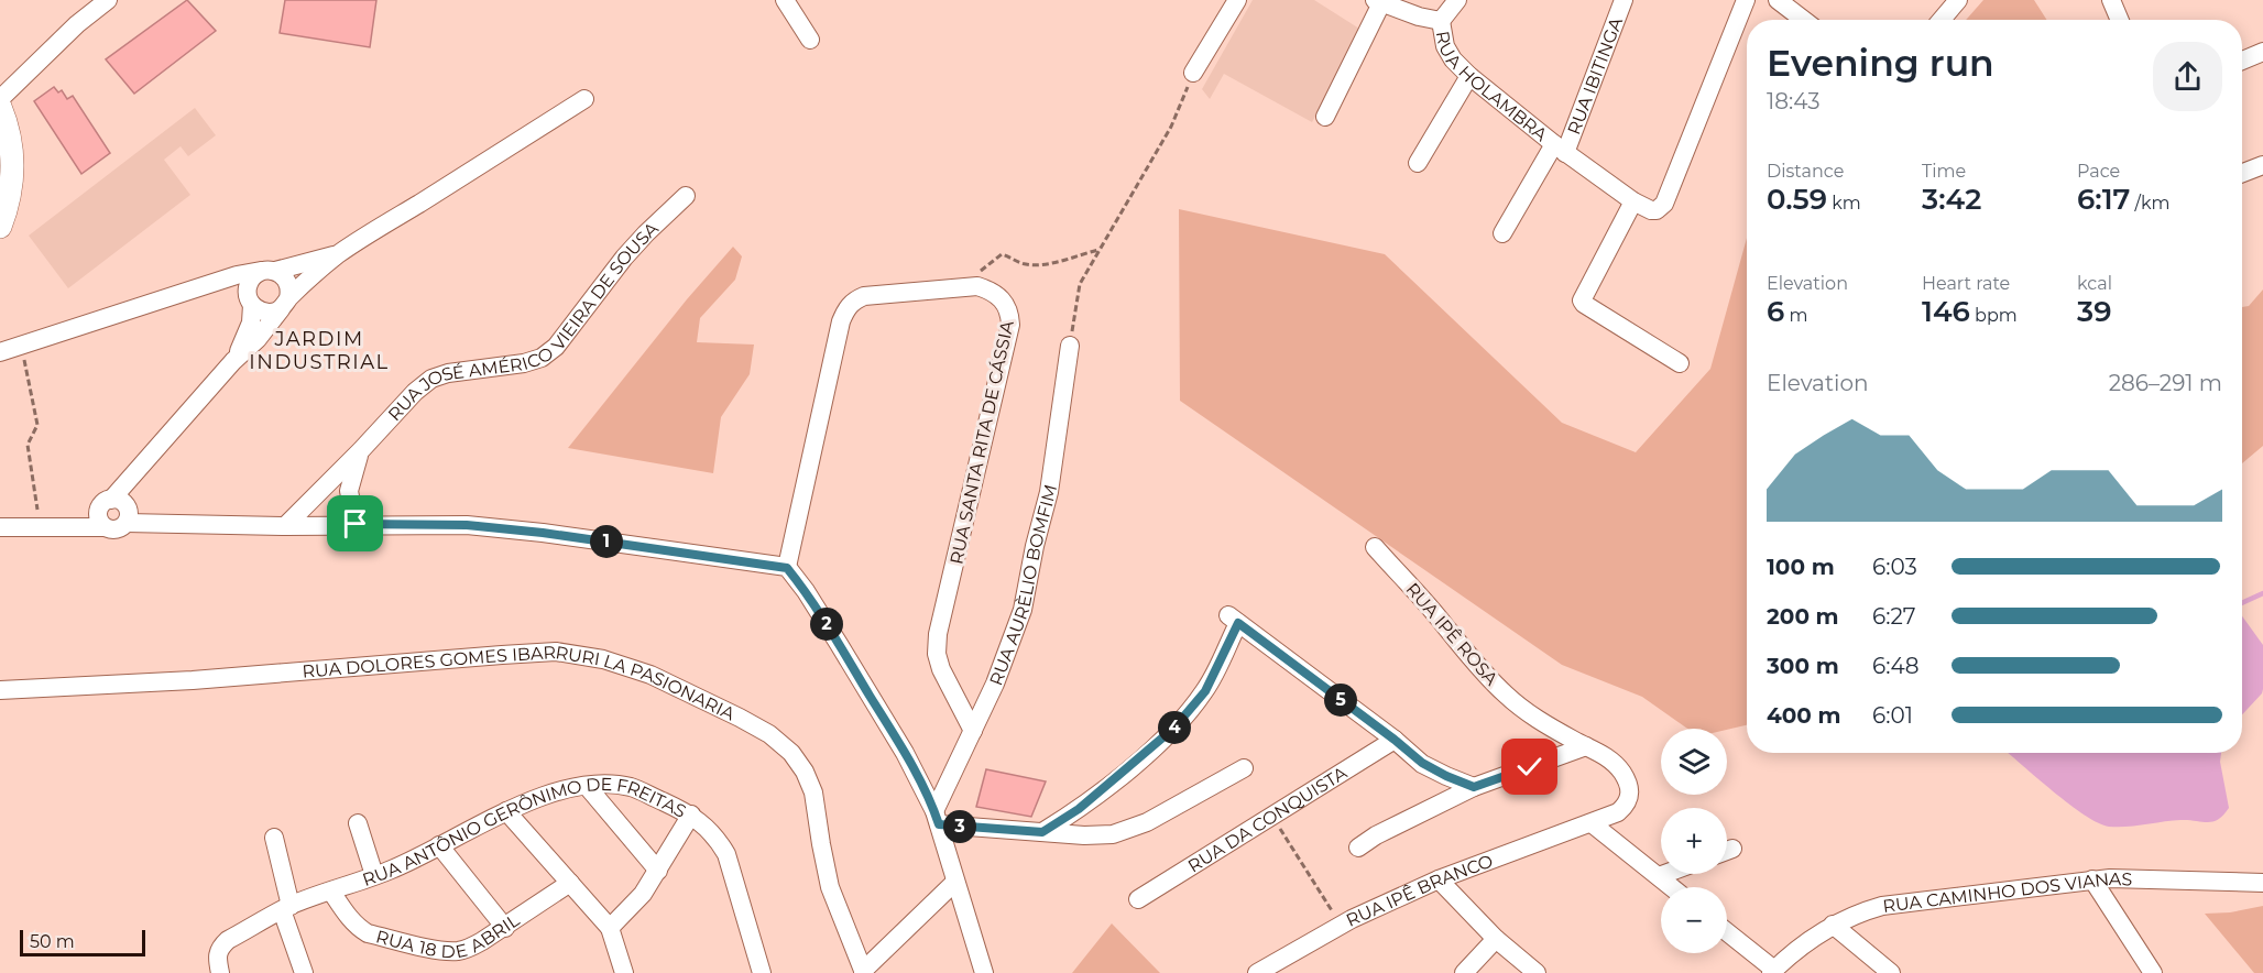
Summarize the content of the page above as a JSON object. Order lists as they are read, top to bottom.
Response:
{
  "streets": {
    "street": [
      "RUA IBITINGA",
      "RUA HOLAMBRA",
      "RUA JOSÉ AMÉRICO VIEIRA DE SOUSA",
      "RUA SANTA RITA DE CÁSSIA",
      "RUA AURÈLIO BOMFIM",
      "RUA IPÊ ROSA",
      "RUA DOLORES GOMES IBARRURI LA PASIONARIA",
      "RUA DA CONQUISTA",
      "RUA ANTÔNIO GERÔNIMO DE FREITAS",
      "RUA IPÊ BRANCO",
      "RUA CAMINHO DOS VIANAS",
      "RUA 18 DE ABRIL"
    ]
  },
  "crossings": [
    ["RUA IBITINGA", "RUA HOLAMBRA"],
    ["RUA SANTA RITA DE CÁSSIA", "RUA AURÈLIO BOMFIM"],
    ["RUA IPÊ ROSA", "RUA IPÊ BRANCO"],
    ["RUA ANTÔNIO GERÔNIMO DE FREITAS", "RUA 18 DE ABRIL"]
  ],
  "districts": ["JARDIM INDUSTRIAL"],
  "scale_bar": "50 m",
  "page": {
    "heading": ["Evening run", "18:43"],
    "stats": [
      ["Distance", "0.59 km"],
      ["Time", "3:42"],
      ["Pace", "6:17 /km"],
      ["Elevation", "6 m"],
      ["Heart rate", "146 bpm"],
      ["kcal", "39"]
    ],
    "chart": ["Elevation", "286–291 m"],
    "pins": [
      "1",
      "2",
      "5",
      "4",
      "3"
    ],
    "list": [
      {
        "name": "100 m",
        "note": "6:03"
      },
      {
        "name": "200 m",
        "note": "6:27"
      },
      {
        "name": "300 m",
        "note": "6:48"
      },
      {
        "name": "400 m",
        "note": "6:01"
      }
    ],
    "map_buttons": ["+", "−"],
    "scale": "50 m"
  }
}
